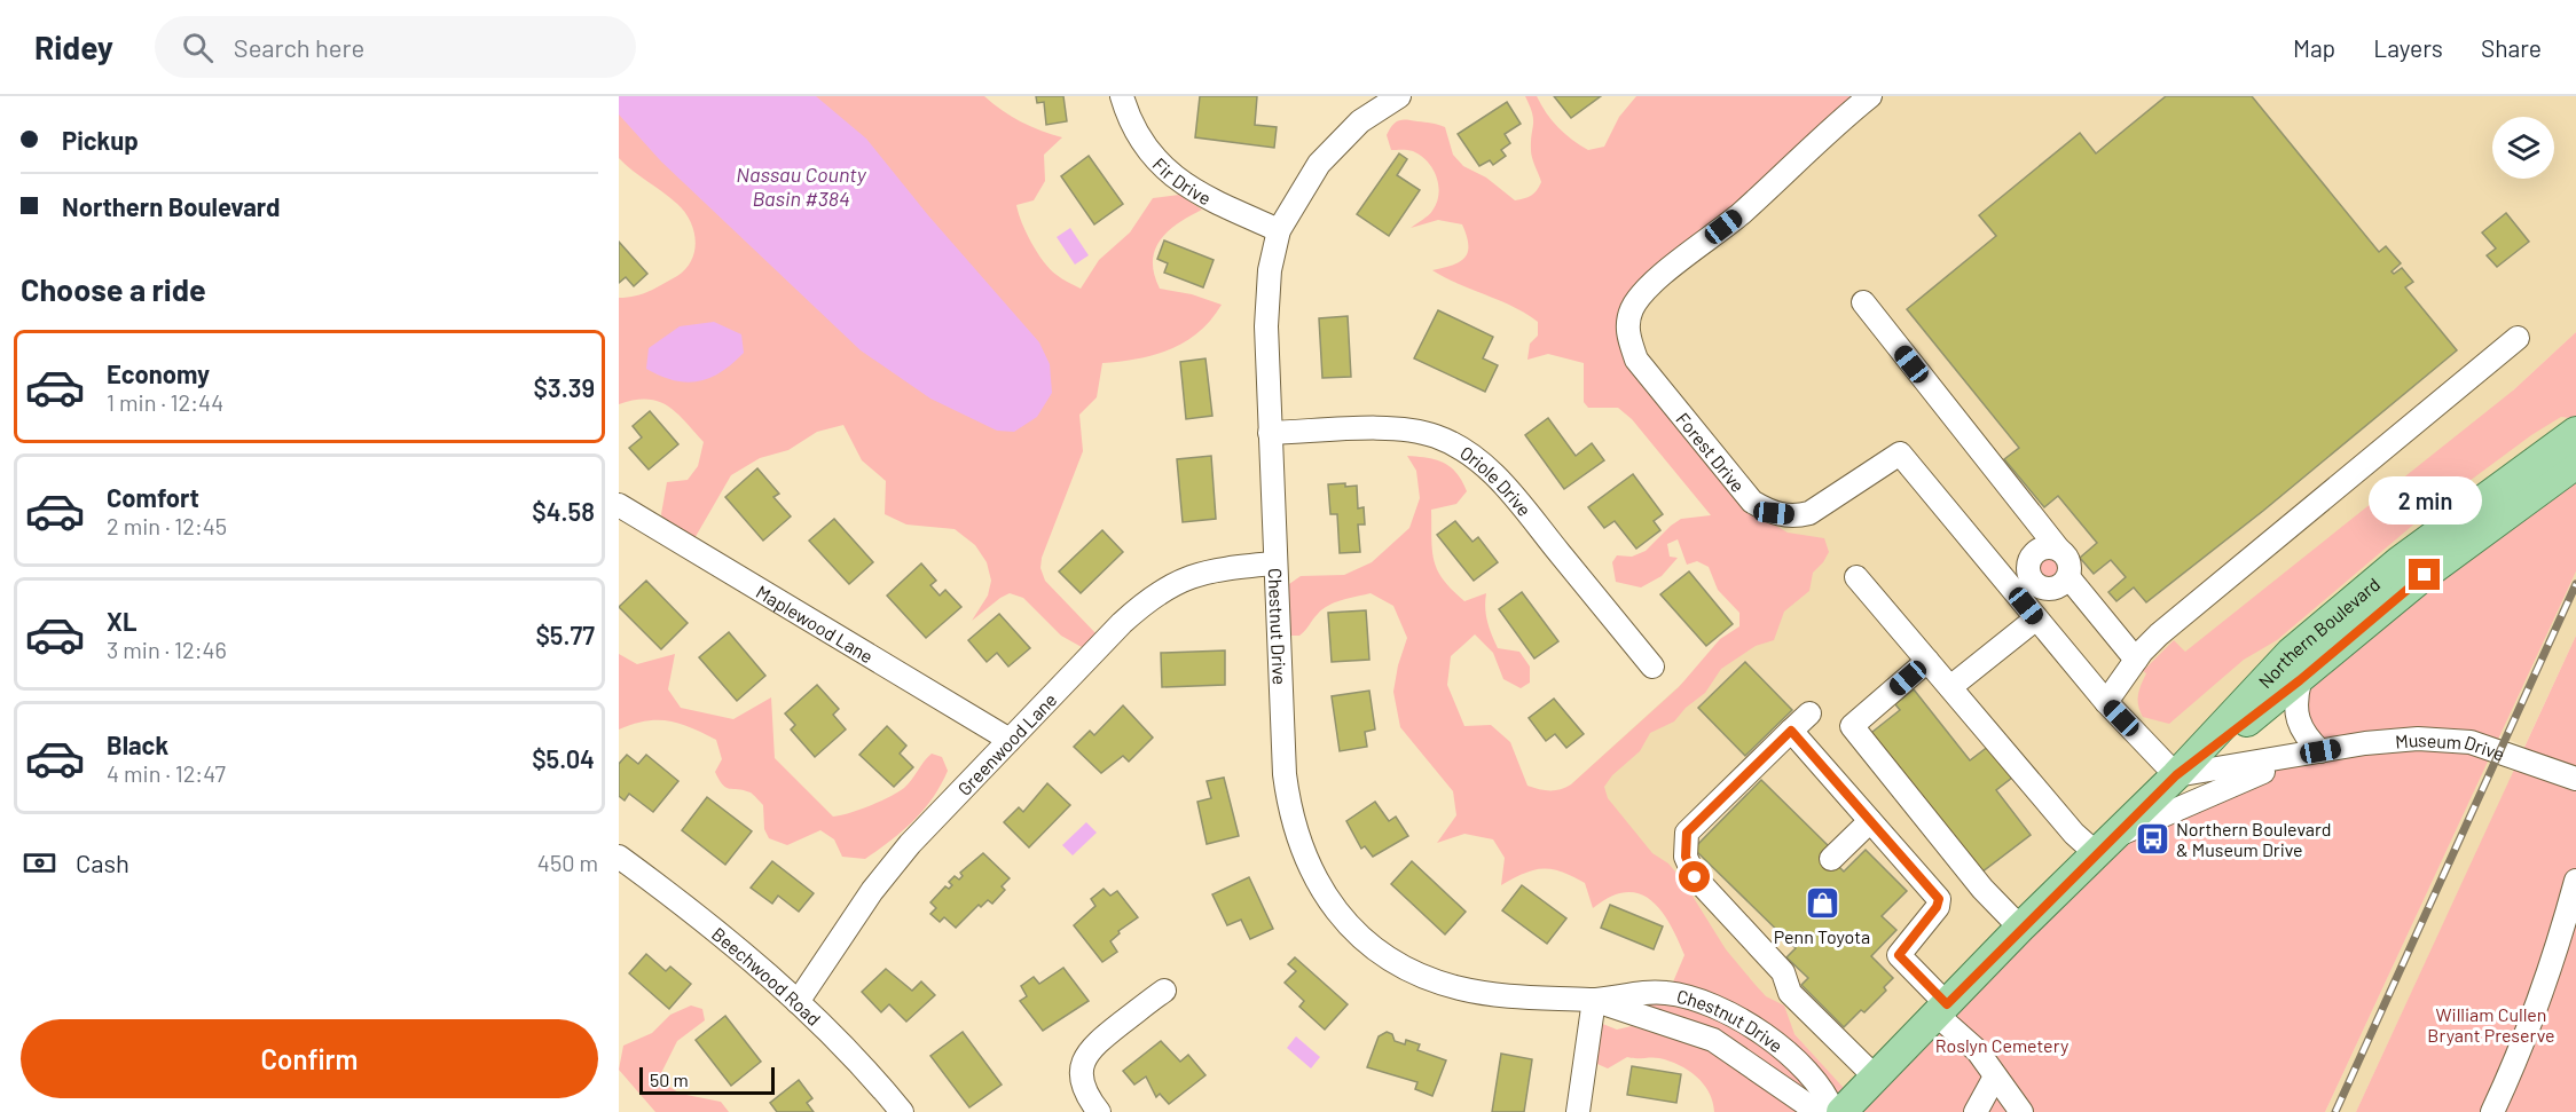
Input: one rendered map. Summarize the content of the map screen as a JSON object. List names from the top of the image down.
{
  "streets": {
    "main road": ["Northern Boulevard"],
    "street": [
      "Fir Drive",
      "Forest Drive",
      "Oriole Drive",
      "Maplewood Lane",
      "Chestnut Drive",
      "Greenwood Lane",
      "Museum Drive",
      "Beechwood Road"
    ]
  },
  "crossings": [
    ["Fir Drive", "Chestnut Drive"],
    ["Forest Drive", "Northern Boulevard"],
    ["Forest Drive", "Museum Drive"],
    ["Oriole Drive", "Chestnut Drive"],
    ["Maplewood Lane", "Greenwood Lane"],
    ["Chestnut Drive", "Greenwood Lane"],
    ["Northern Boulevard", "Museum Drive"],
    ["Greenwood Lane", "Beechwood Road"]
  ],
  "water": ["Nassau County Basin #384"],
  "parks": ["William Cullen Bryant Preserve", "Roslyn Cemetery"],
  "places": {
    "bus stop": ["Northern Boulevard & Museum Drive"],
    "shop": ["Penn Toyota"]
  },
  "scale_bar": "50 m",
  "page": {
    "header": "Ridey",
    "search": "Search here",
    "nav": ["Map", "Layers", "Share"],
    "banner": ["Pickup", "Northern Boulevard"],
    "heading": "Choose a ride",
    "list": [
      {
        "name": "Economy",
        "note": "1 min · 12:44",
        "value": "$3.39"
      },
      {
        "name": "Comfort",
        "note": "2 min · 12:45",
        "value": "$4.58"
      },
      {
        "name": "XL",
        "note": "3 min · 12:46",
        "value": "$5.77"
      },
      {
        "name": "Black",
        "note": "4 min · 12:47",
        "value": "$5.04"
      }
    ],
    "bubble": "2 min",
    "pay": ["Cash", "450 m"],
    "buttons": "Confirm",
    "scale": "50 m"
  }
}
